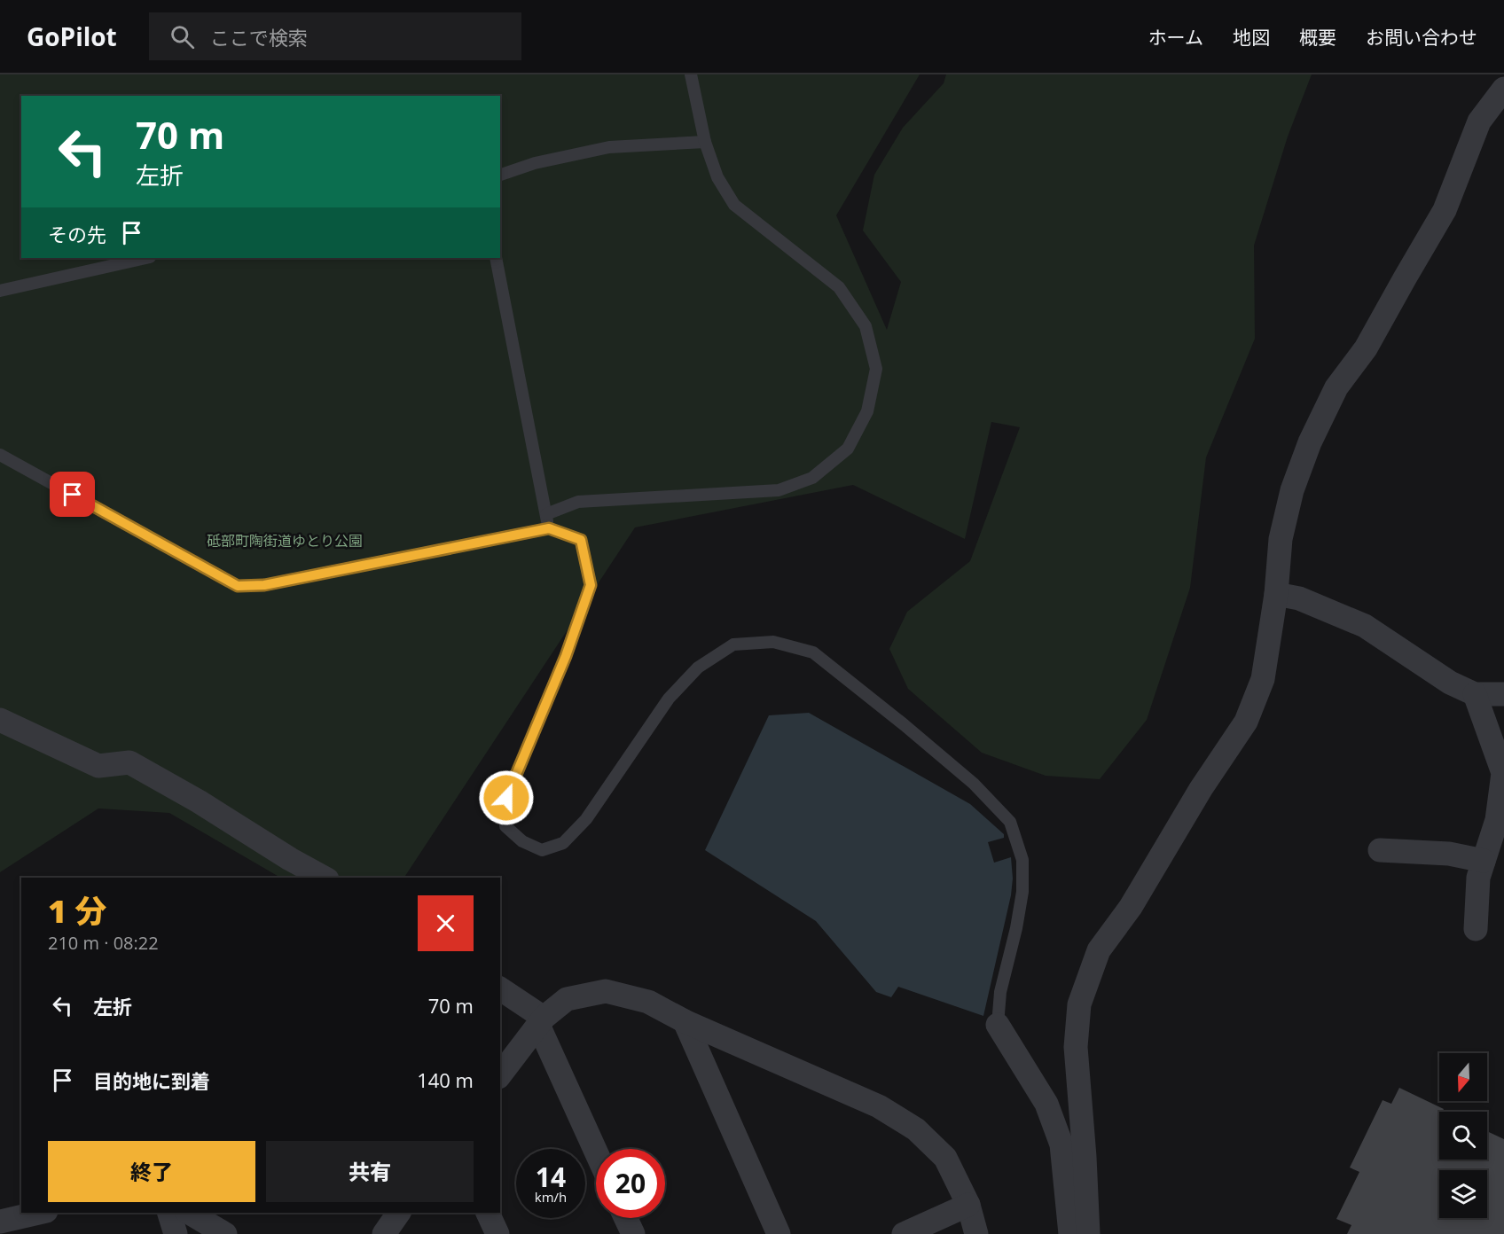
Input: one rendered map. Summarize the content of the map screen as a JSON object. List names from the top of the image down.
{
  "parks": ["砥部町陶街道ゆとり公園"],
  "north": "bottom",
  "page": {
    "header": "GoPilot",
    "search": "ここで検索",
    "nav": [
      "ホーム",
      "地図",
      "概要",
      "お問い合わせ"
    ],
    "turn": ["70 m", "左折"],
    "then": "その先",
    "heading": ["1 分", "210 m · 08:22"],
    "list": [
      {
        "name": "左折",
        "value": "70 m"
      },
      {
        "name": "目的地に到着",
        "value": "140 m"
      }
    ],
    "buttons": ["終了", "共有"],
    "speed": "14 km/h",
    "limit": "20"
  }
}
